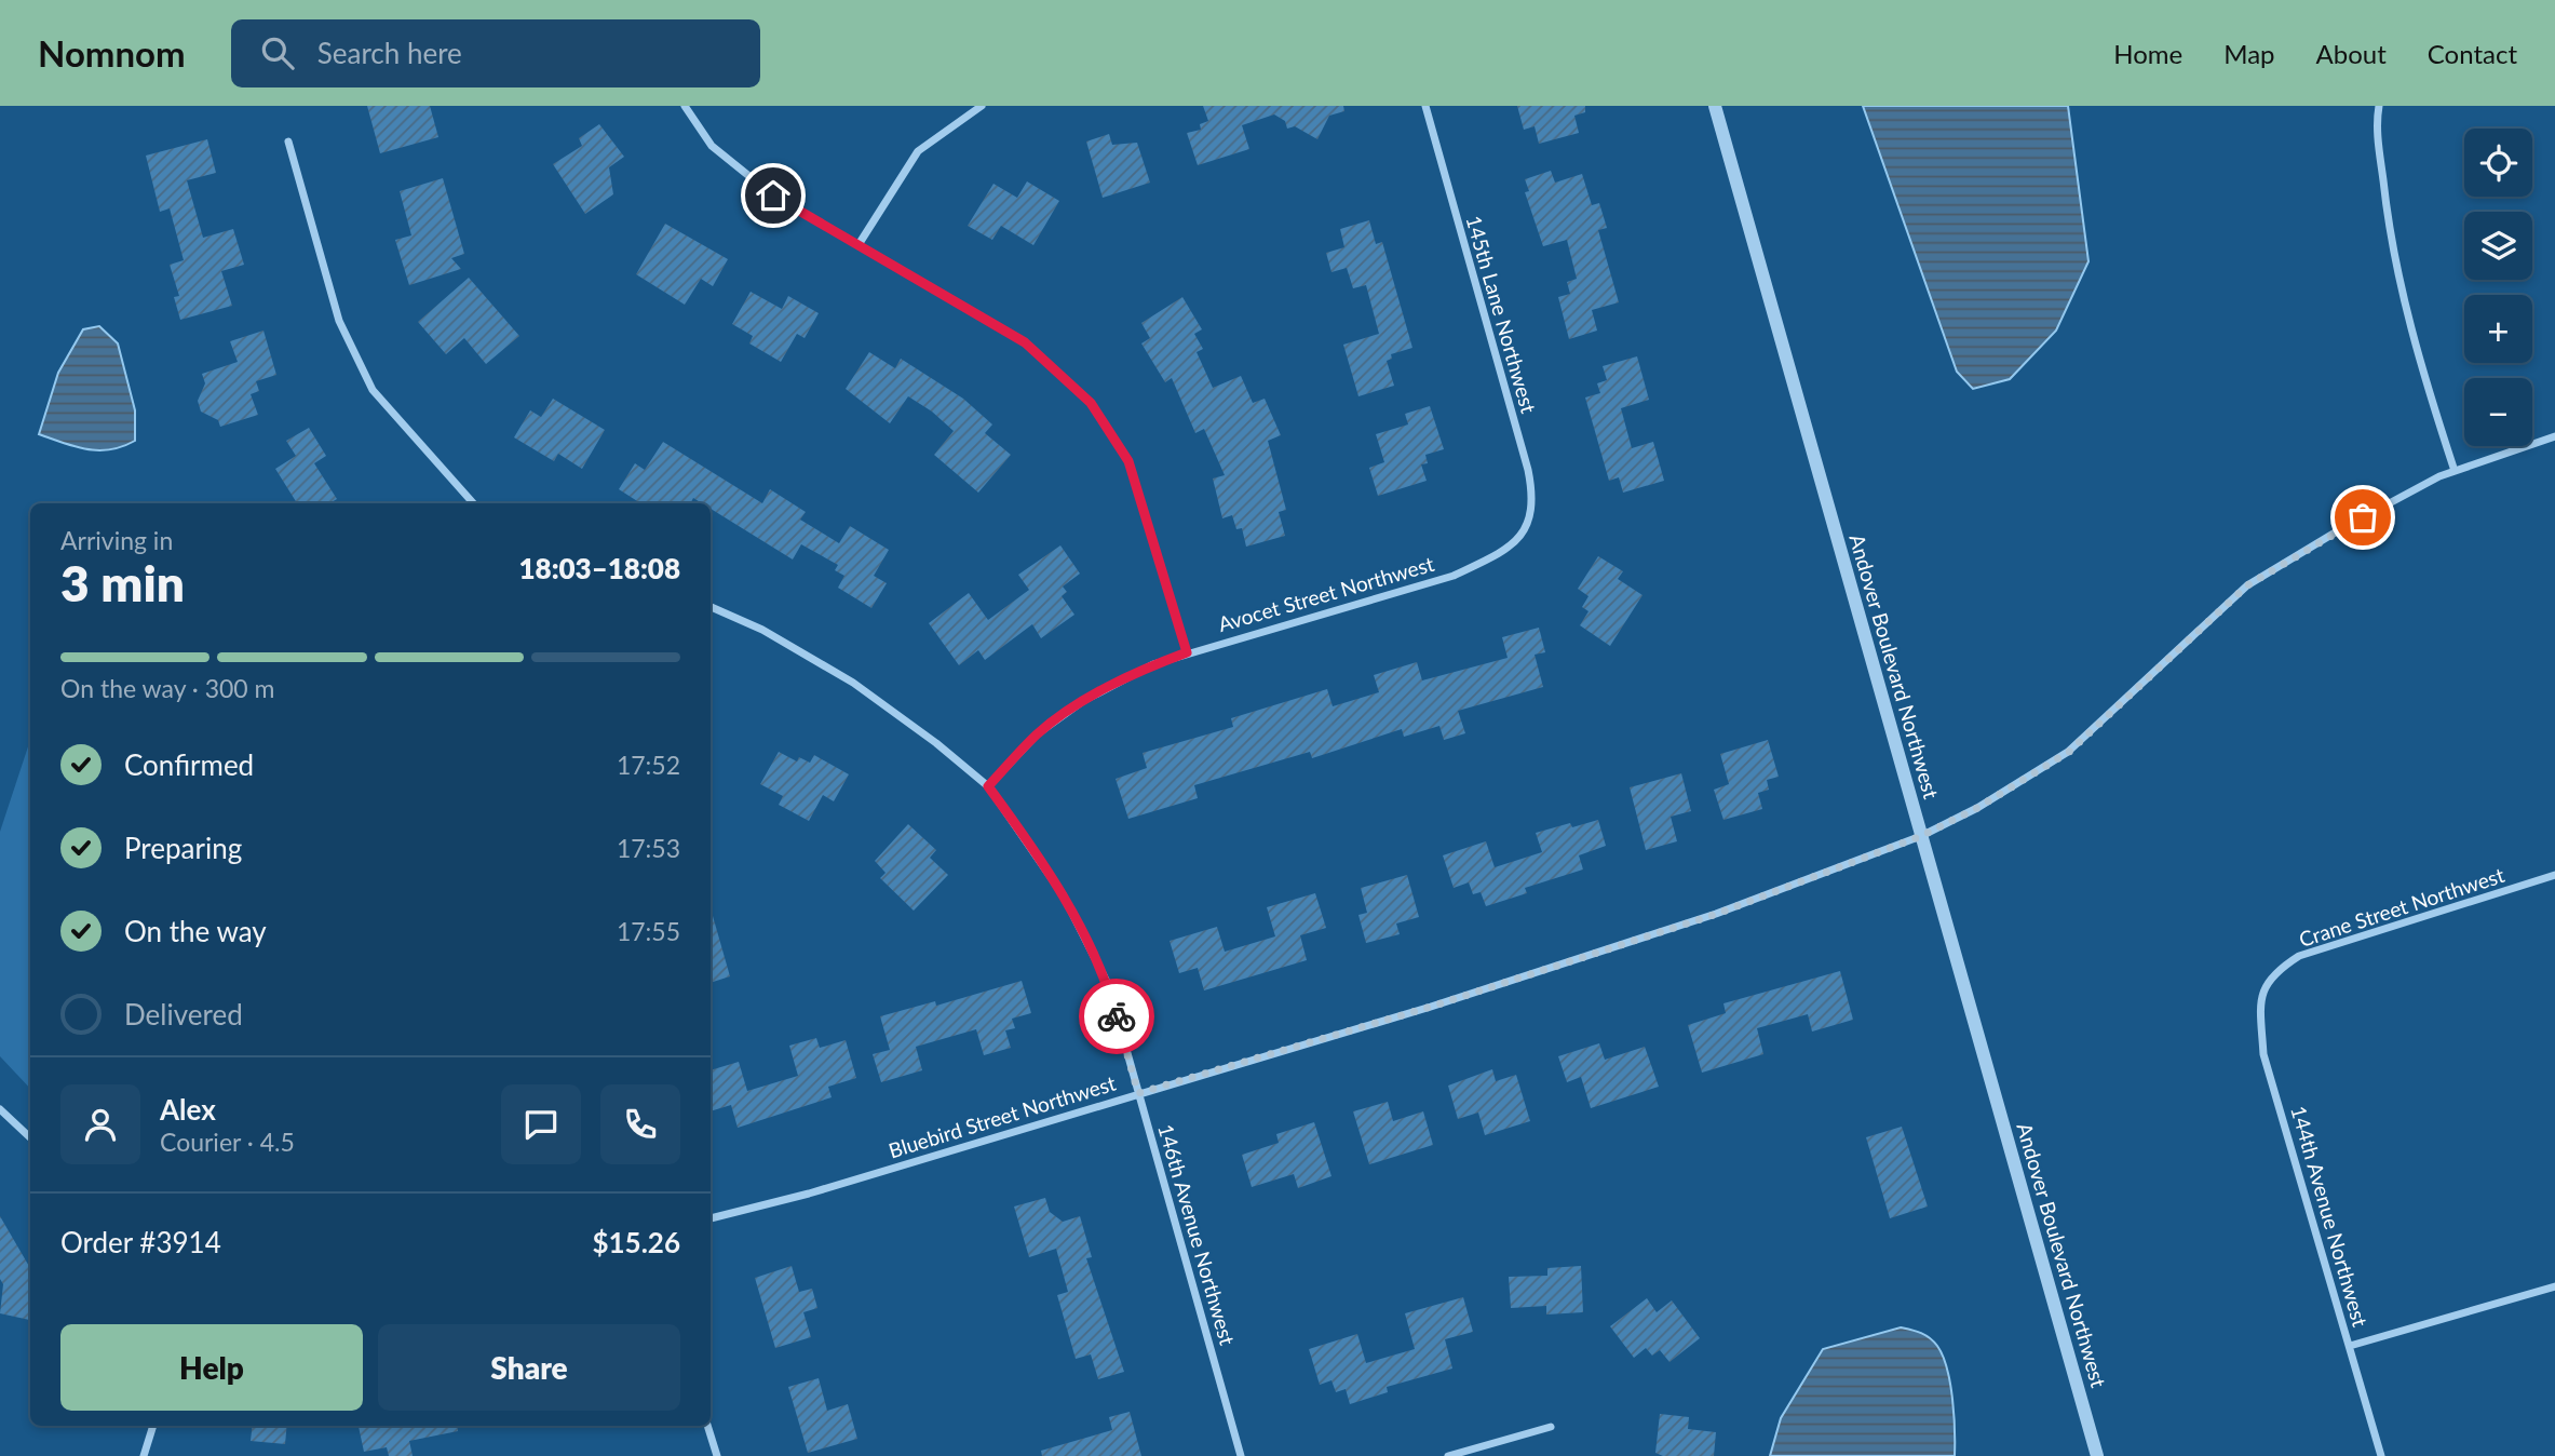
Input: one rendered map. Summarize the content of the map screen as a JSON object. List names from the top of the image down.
{
  "streets": {
    "street": [
      "145th Lane Northwest",
      "Avocet Street Northwest",
      "Andover Boulevard Northwest",
      "Crane Street Northwest",
      "Bluebird Street Northwest",
      "144th Avenue Northwest",
      "146th Avenue Northwest"
    ]
  },
  "crossings": [
    ["145th Lane Northwest", "Avocet Street Northwest"],
    ["Avocet Street Northwest", "146th Avenue Northwest"],
    ["Andover Boulevard Northwest", "Bluebird Street Northwest"],
    ["Crane Street Northwest", "144th Avenue Northwest"],
    ["Bluebird Street Northwest", "146th Avenue Northwest"]
  ],
  "page": {
    "header": "Nomnom",
    "search": "Search here",
    "nav": [
      "Home",
      "Map",
      "About",
      "Contact"
    ],
    "map_buttons": ["+", "−"],
    "heading": ["3 min", "Arriving in", "18:03–18:08"],
    "panel": [
      "Alex",
      "Courier · 4.5",
      "Order #3914",
      "$15.26"
    ],
    "bar": "On the way · 300 m",
    "list": [
      ["Confirmed", "17:52"],
      ["Preparing", "17:53"],
      ["On the way", "17:55"],
      "Delivered"
    ],
    "buttons": ["Help", "Share"]
  }
}
